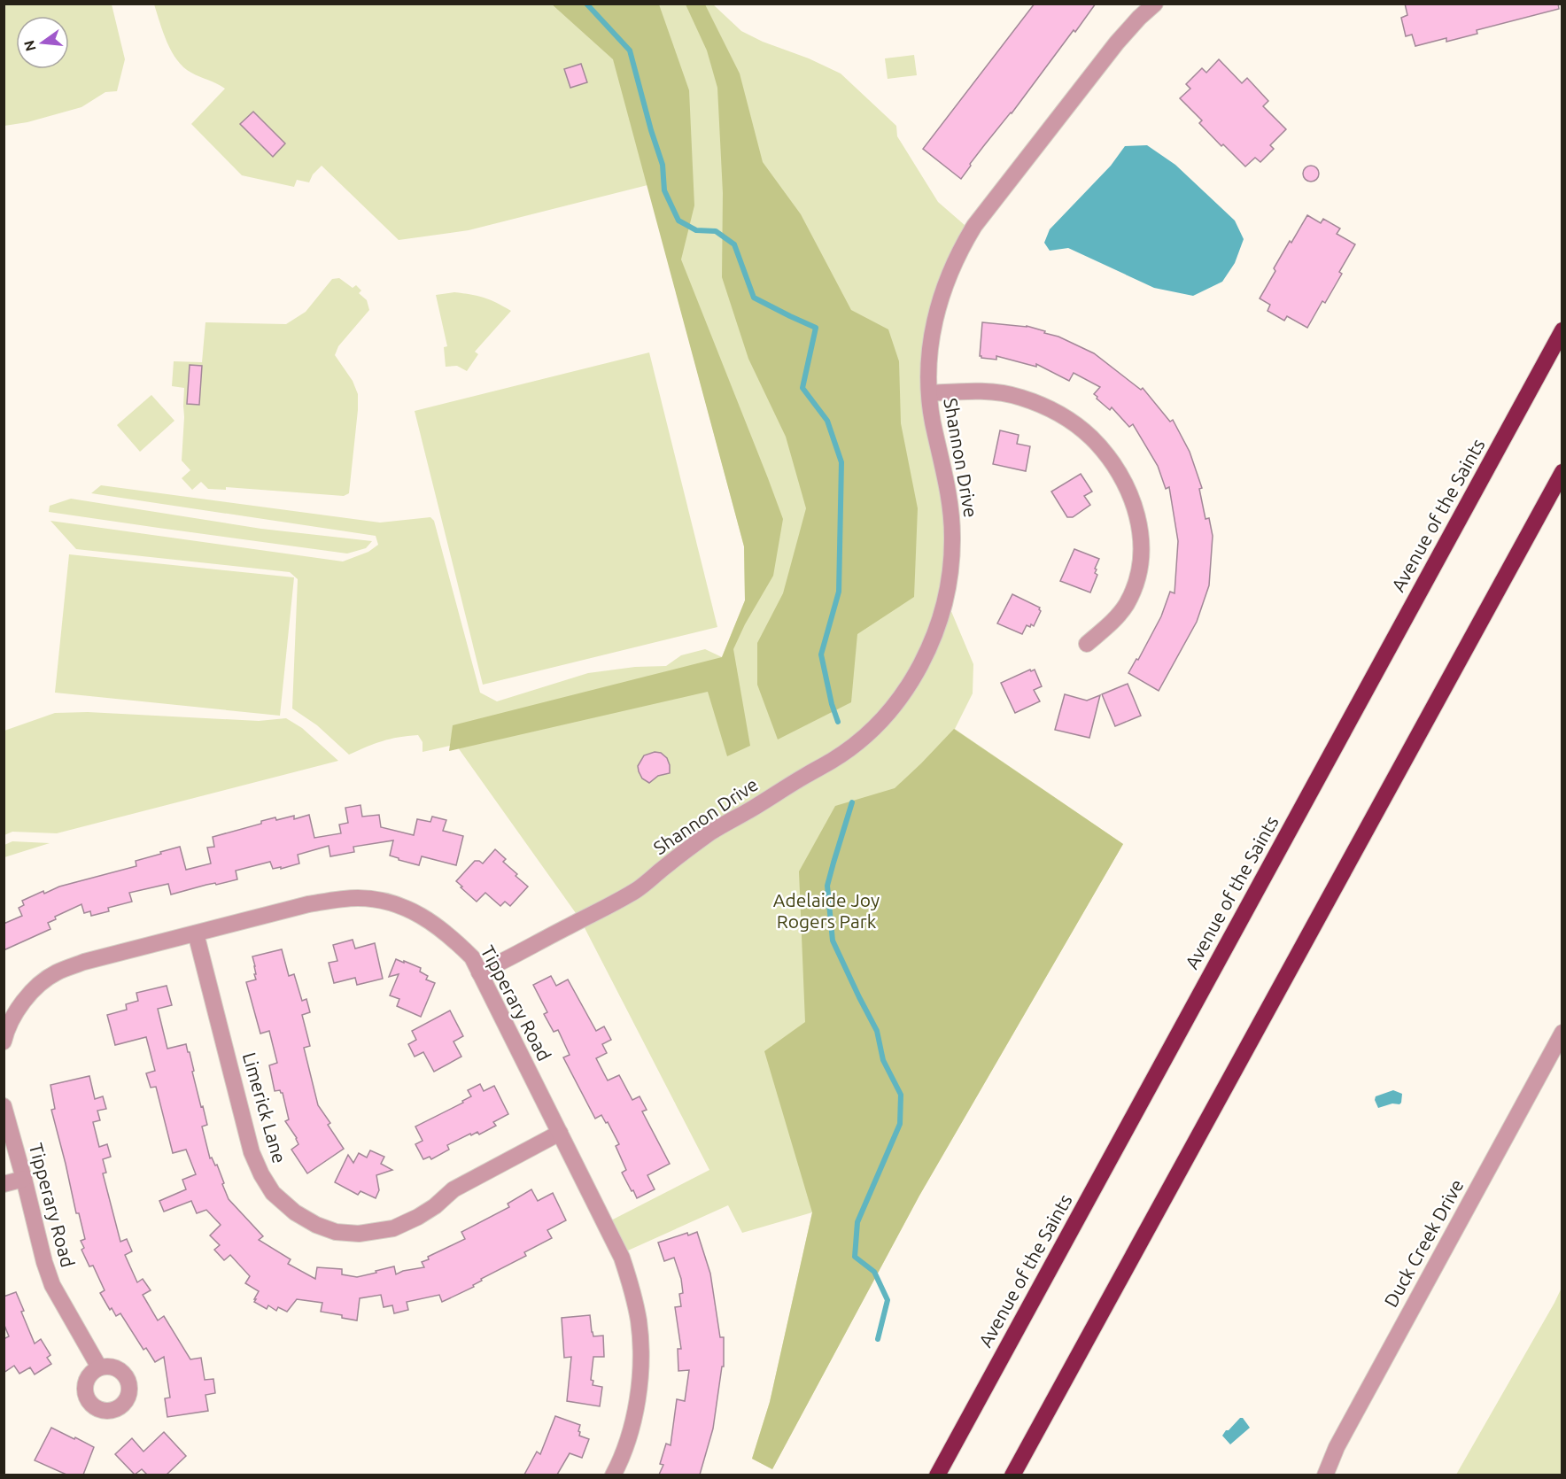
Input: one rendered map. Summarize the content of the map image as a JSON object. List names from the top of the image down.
{
  "streets": {
    "highway": ["Avenue of the Saints"],
    "street": [
      "Shannon Drive",
      "Tipperary Road",
      "Limerick Lane",
      "Duck Creek Drive"
    ]
  },
  "crossings": [
    ["Shannon Drive", "Tipperary Road"],
    ["Tipperary Road", "Limerick Lane"]
  ],
  "parks": ["Adelaide Joy Rogers Park"],
  "north": "left"
}
